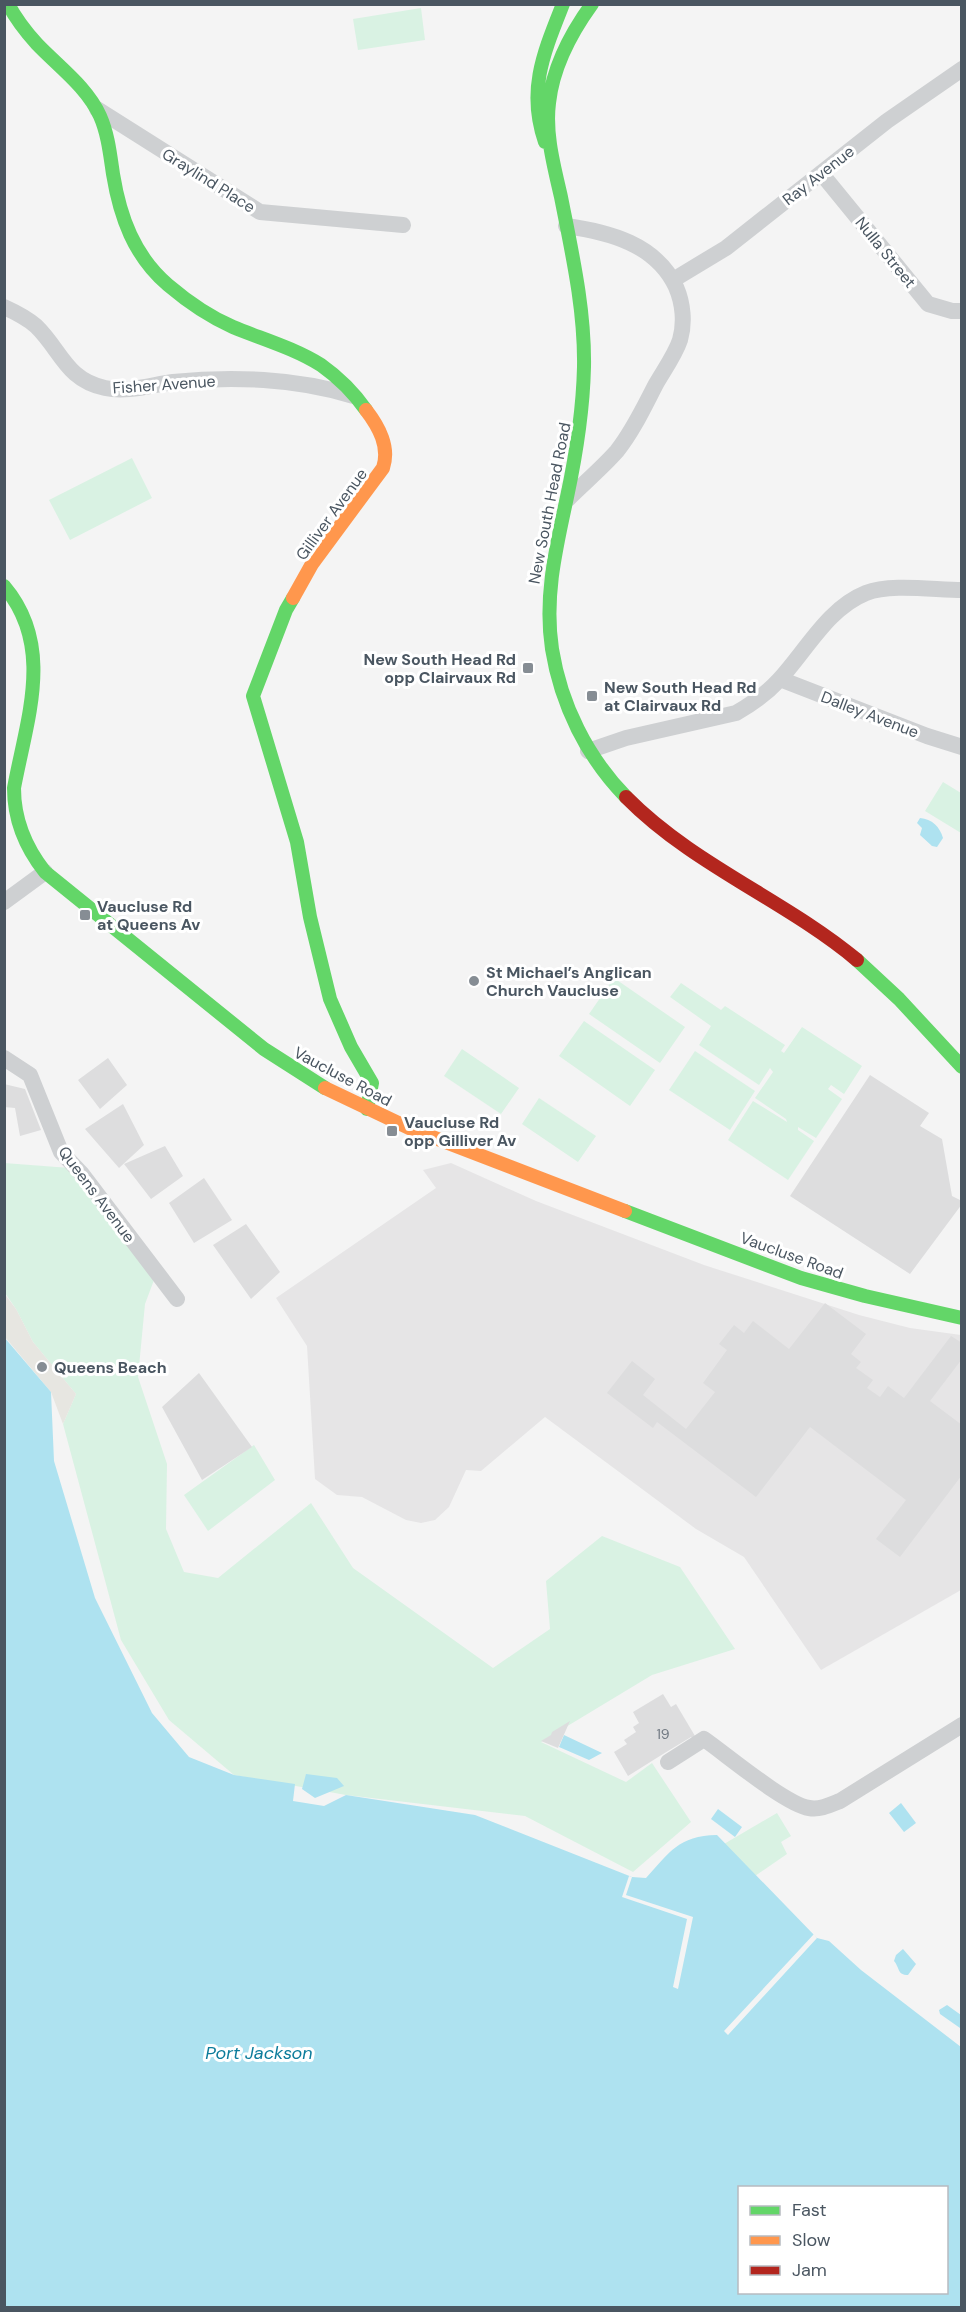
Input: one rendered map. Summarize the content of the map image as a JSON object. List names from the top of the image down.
{
  "streets": {
    "street": [
      "Ray Avenue",
      "Graylind Place",
      "Nulla Street",
      "Fisher Avenue",
      "New South Head Road",
      "Gilliver Avenue",
      "Dalley Avenue",
      "Vaucluse Road",
      "Queens Avenue"
    ]
  },
  "crossings": [
    ["Ray Avenue", "Nulla Street"],
    ["Graylind Place", "Gilliver Avenue"],
    ["Fisher Avenue", "Gilliver Avenue"],
    ["Gilliver Avenue", "Vaucluse Road"]
  ],
  "water": ["Port Jackson"],
  "places": {
    "transit": [
      "New South Head Rd opp Clairvaux Rd",
      "New South Head Rd at Clairvaux Rd",
      "Vaucluse Rd at Queens Av",
      "Vaucluse Rd opp Gilliver Av"
    ],
    "other": ["St Michael’s Anglican Church Vaucluse", "Queens Beach"]
  },
  "house_numbers": ["19"],
  "legend": ["Fast", "Slow", "Jam"]
}
